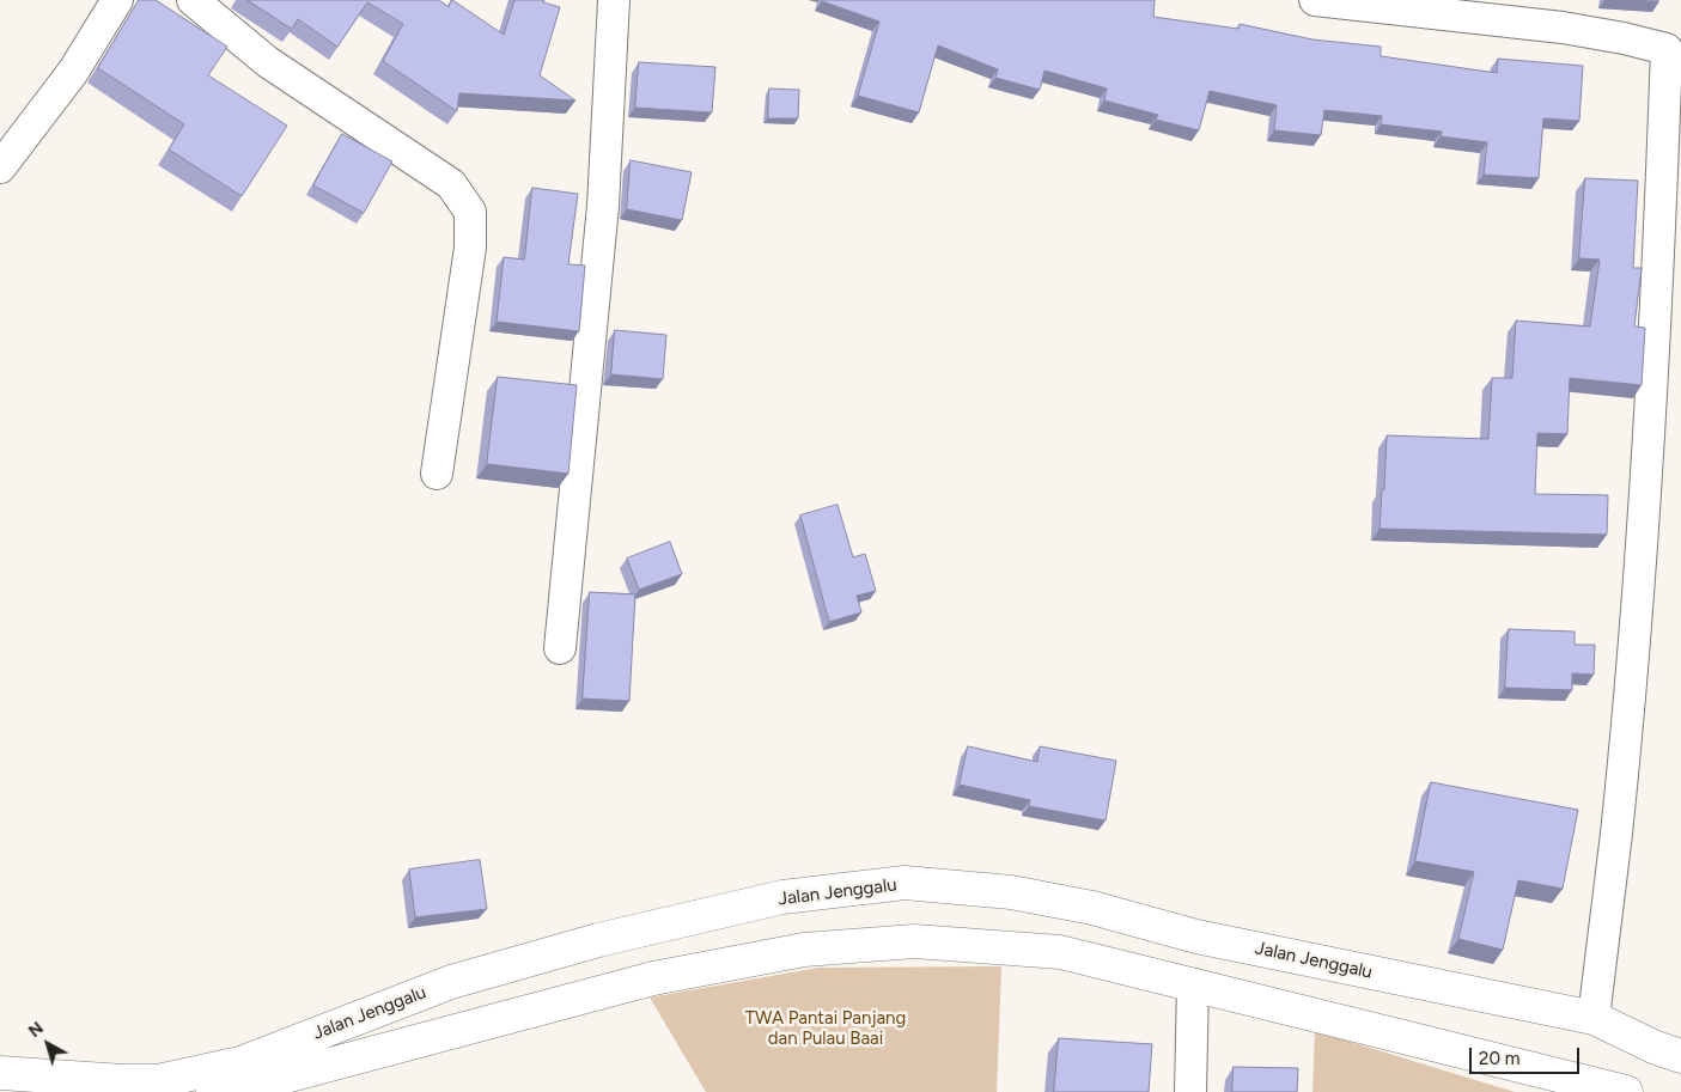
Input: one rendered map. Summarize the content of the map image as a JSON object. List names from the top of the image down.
{
  "streets": {
    "main road": ["Jalan Jenggalu"]
  },
  "parks": ["TWA Pantai Panjang dan Pulau Baai"],
  "scale_bar": "20 m",
  "north": "top left"
}
